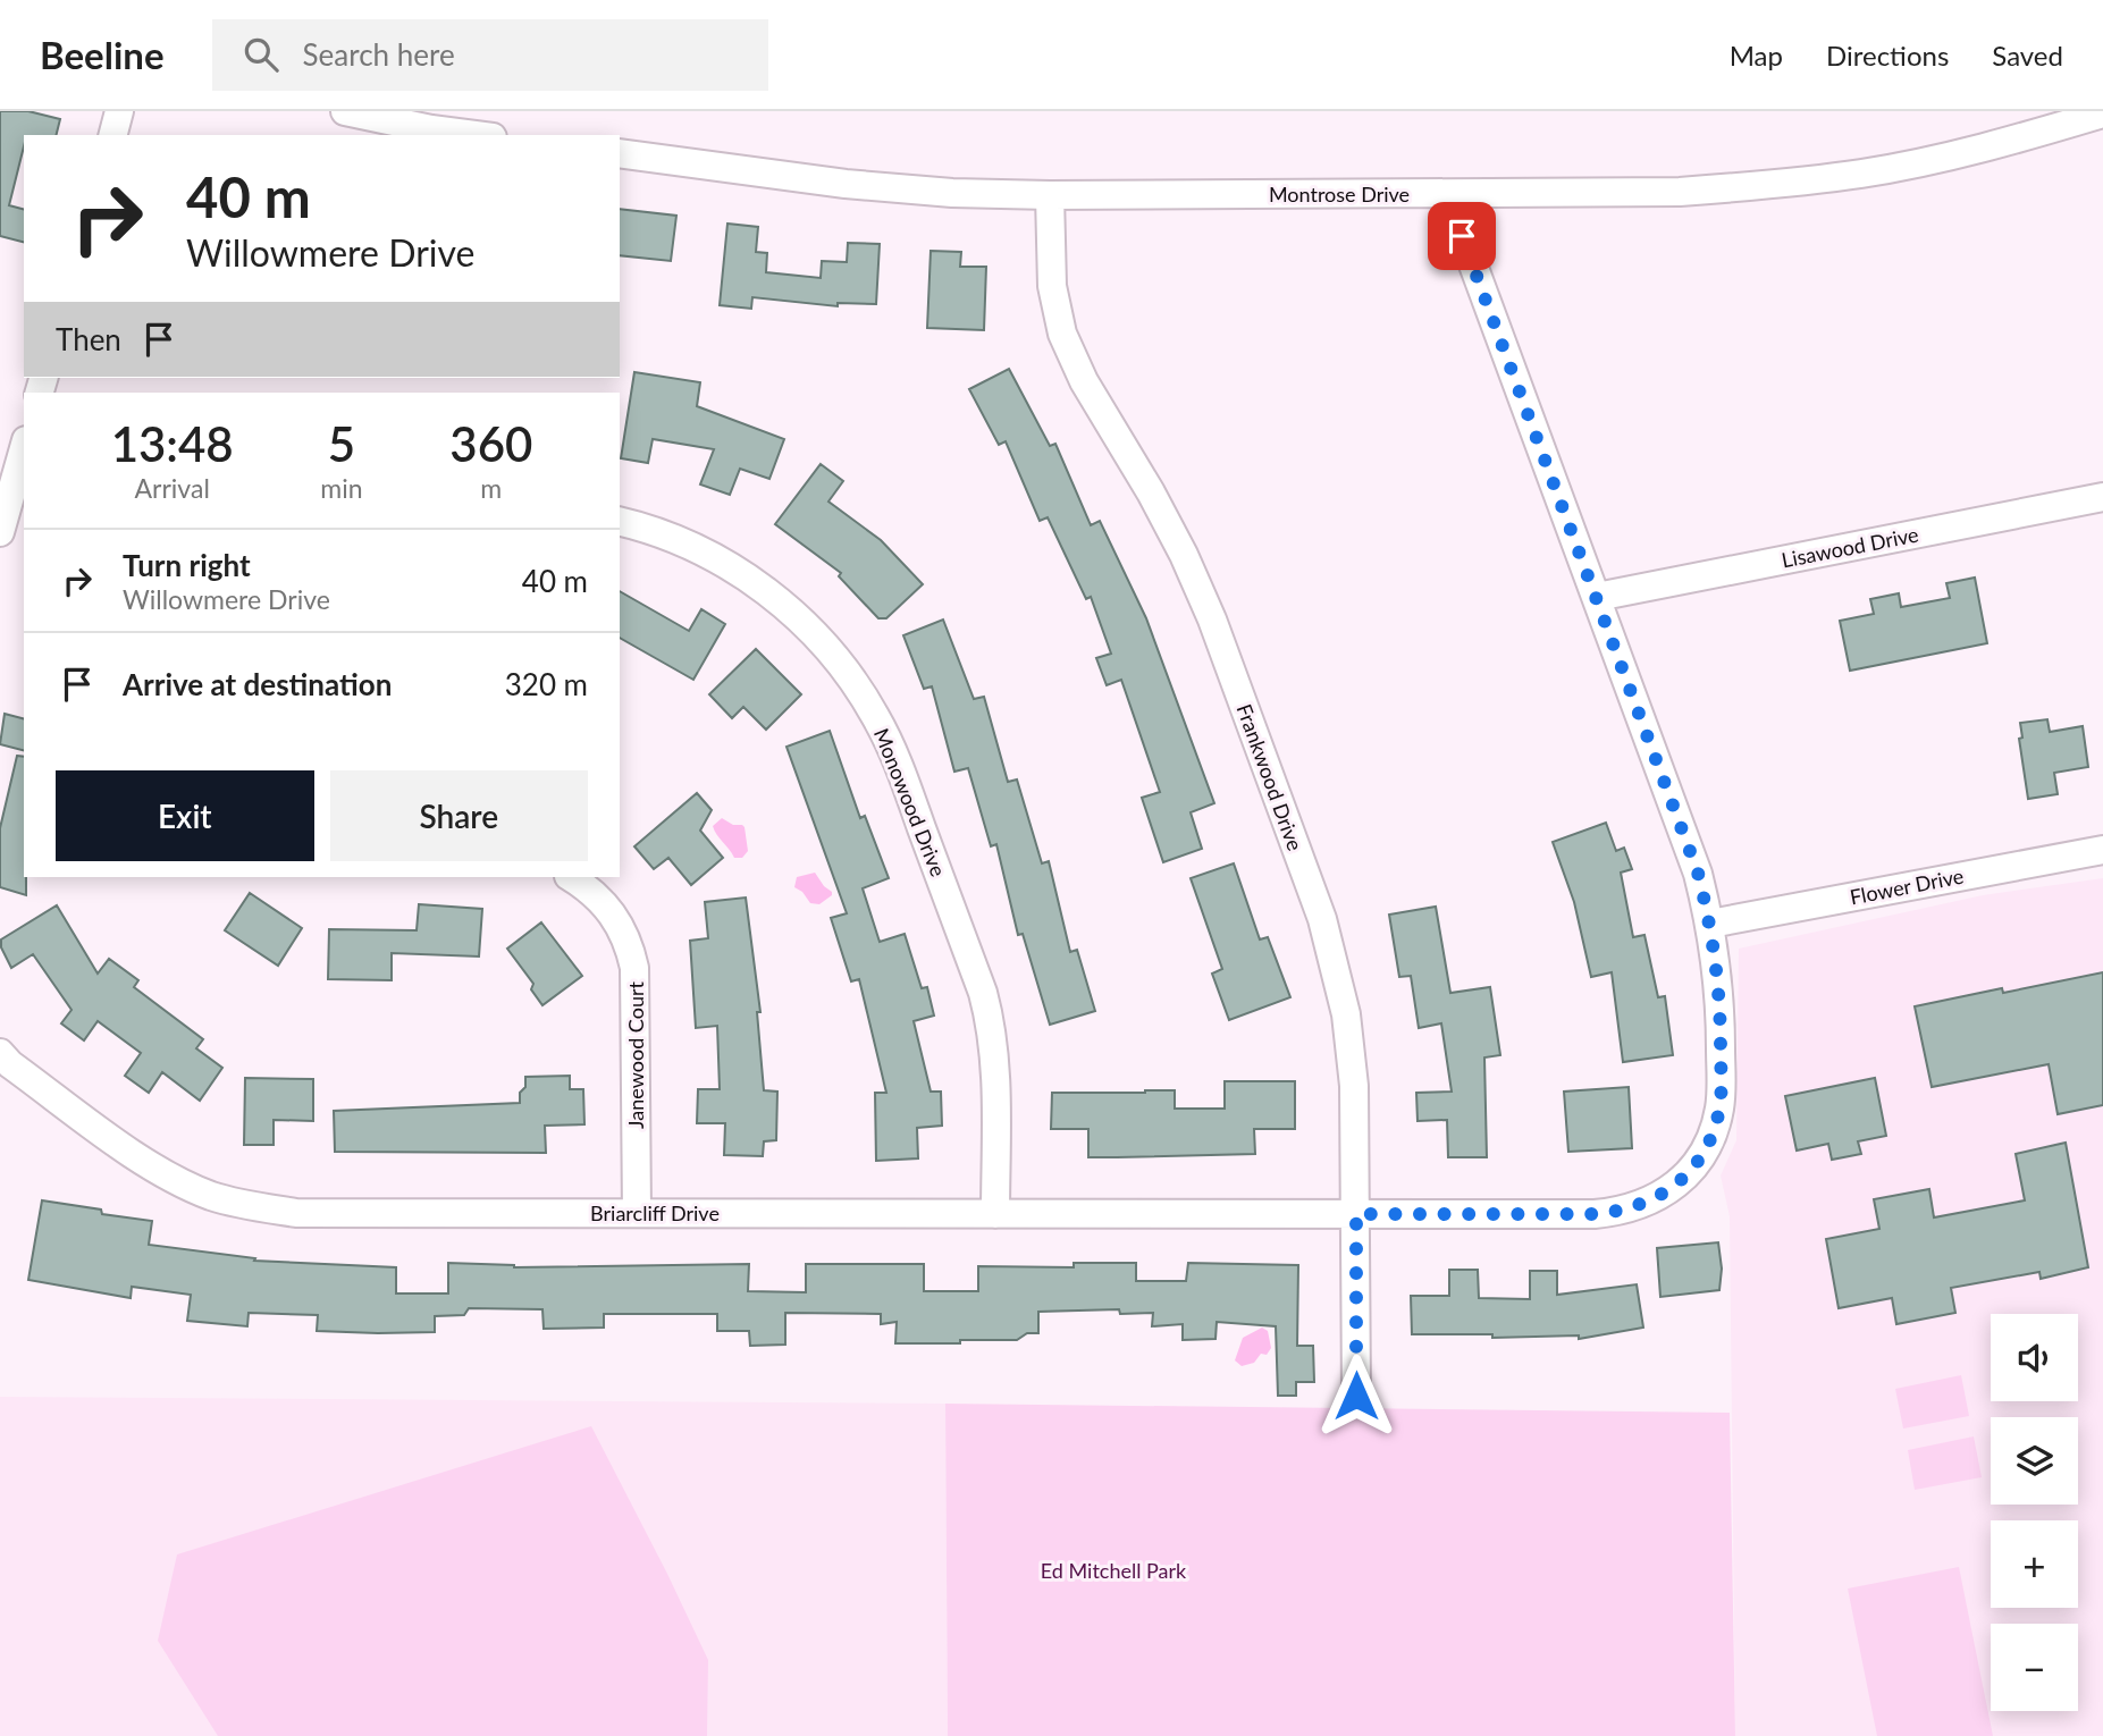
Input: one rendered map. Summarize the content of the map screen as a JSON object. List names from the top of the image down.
{
  "streets": {
    "street": [
      "Montrose Drive",
      "Lisawood Drive",
      "Frankwood Drive",
      "Monowood Drive",
      "Flower Drive",
      "Janewood Court",
      "Briarcliff Drive"
    ]
  },
  "crossings": [
    ["Montrose Drive", "Frankwood Drive"],
    ["Montrose Drive", "Briarcliff Drive"],
    ["Lisawood Drive", "Briarcliff Drive"],
    ["Frankwood Drive", "Briarcliff Drive"],
    ["Monowood Drive", "Briarcliff Drive"],
    ["Flower Drive", "Briarcliff Drive"],
    ["Janewood Court", "Briarcliff Drive"]
  ],
  "parks": ["Ed Mitchell Park"],
  "page": {
    "header": "Beeline",
    "search": "Search here",
    "nav": ["Map", "Directions", "Saved"],
    "turn": ["40 m", "Willowmere Drive"],
    "then": "Then",
    "eta": [
      "13:48",
      "Arrival",
      "5",
      "min",
      "360",
      "m"
    ],
    "list": [
      {
        "name": "Turn right",
        "note": "Willowmere Drive",
        "value": "40 m"
      },
      {
        "name": "Arrive at destination",
        "value": "320 m"
      }
    ],
    "buttons": ["Exit", "Share"],
    "map_buttons": ["+", "−"]
  }
}
